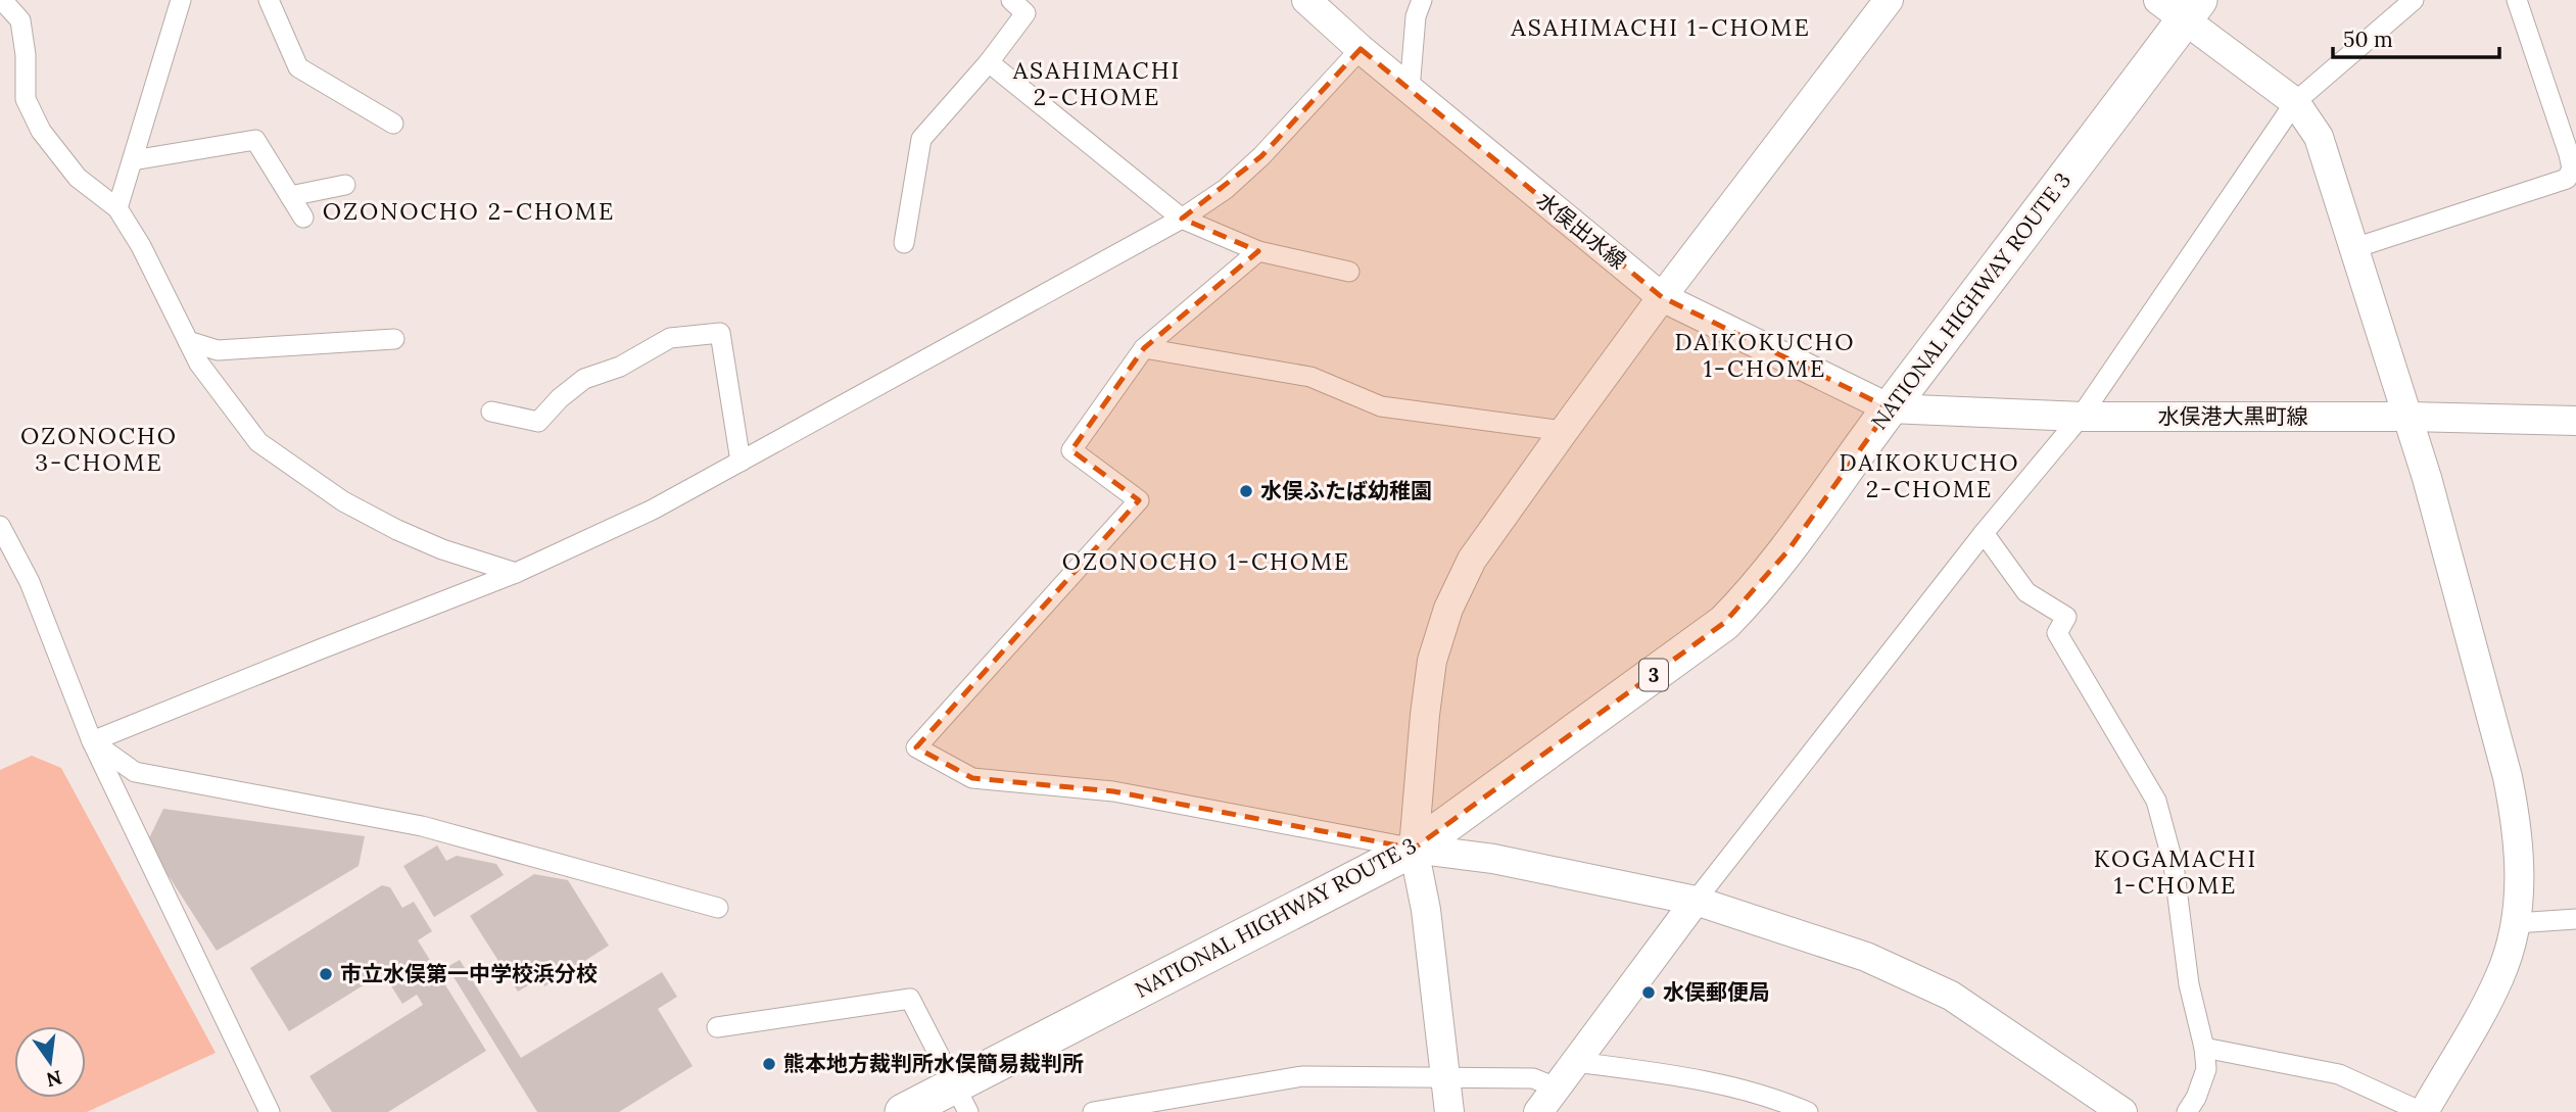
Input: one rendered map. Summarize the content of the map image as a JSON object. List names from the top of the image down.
{
  "streets": {
    "highway": ["NATIONAL HIGHWAY ROUTE 3", "3"],
    "street": ["水俣出水線", "水俣港大黒町線"]
  },
  "crossings": [
    ["水俣出水線", "NATIONAL HIGHWAY ROUTE 3"],
    ["水俣出水線", "水俣港大黒町線"],
    ["NATIONAL HIGHWAY ROUTE 3", "水俣港大黒町線"]
  ],
  "districts": [
    "ASAHIMACHI 1-CHOME",
    "ASAHIMACHI 2-CHOME",
    "OZONOCHO 2-CHOME",
    "DAIKOKUCHO 1-CHOME",
    "OZONOCHO 3-CHOME",
    "DAIKOKUCHO 2-CHOME",
    "OZONOCHO 1-CHOME",
    "KOGAMACHI 1-CHOME"
  ],
  "places": [
    "水俣ふたば幼稚園",
    "市立水俣第一中学校浜分校",
    "水俣郵便局",
    "熊本地方裁判所水俣簡易裁判所"
  ],
  "scale_bar": "50 m",
  "north": "bottom"
}
